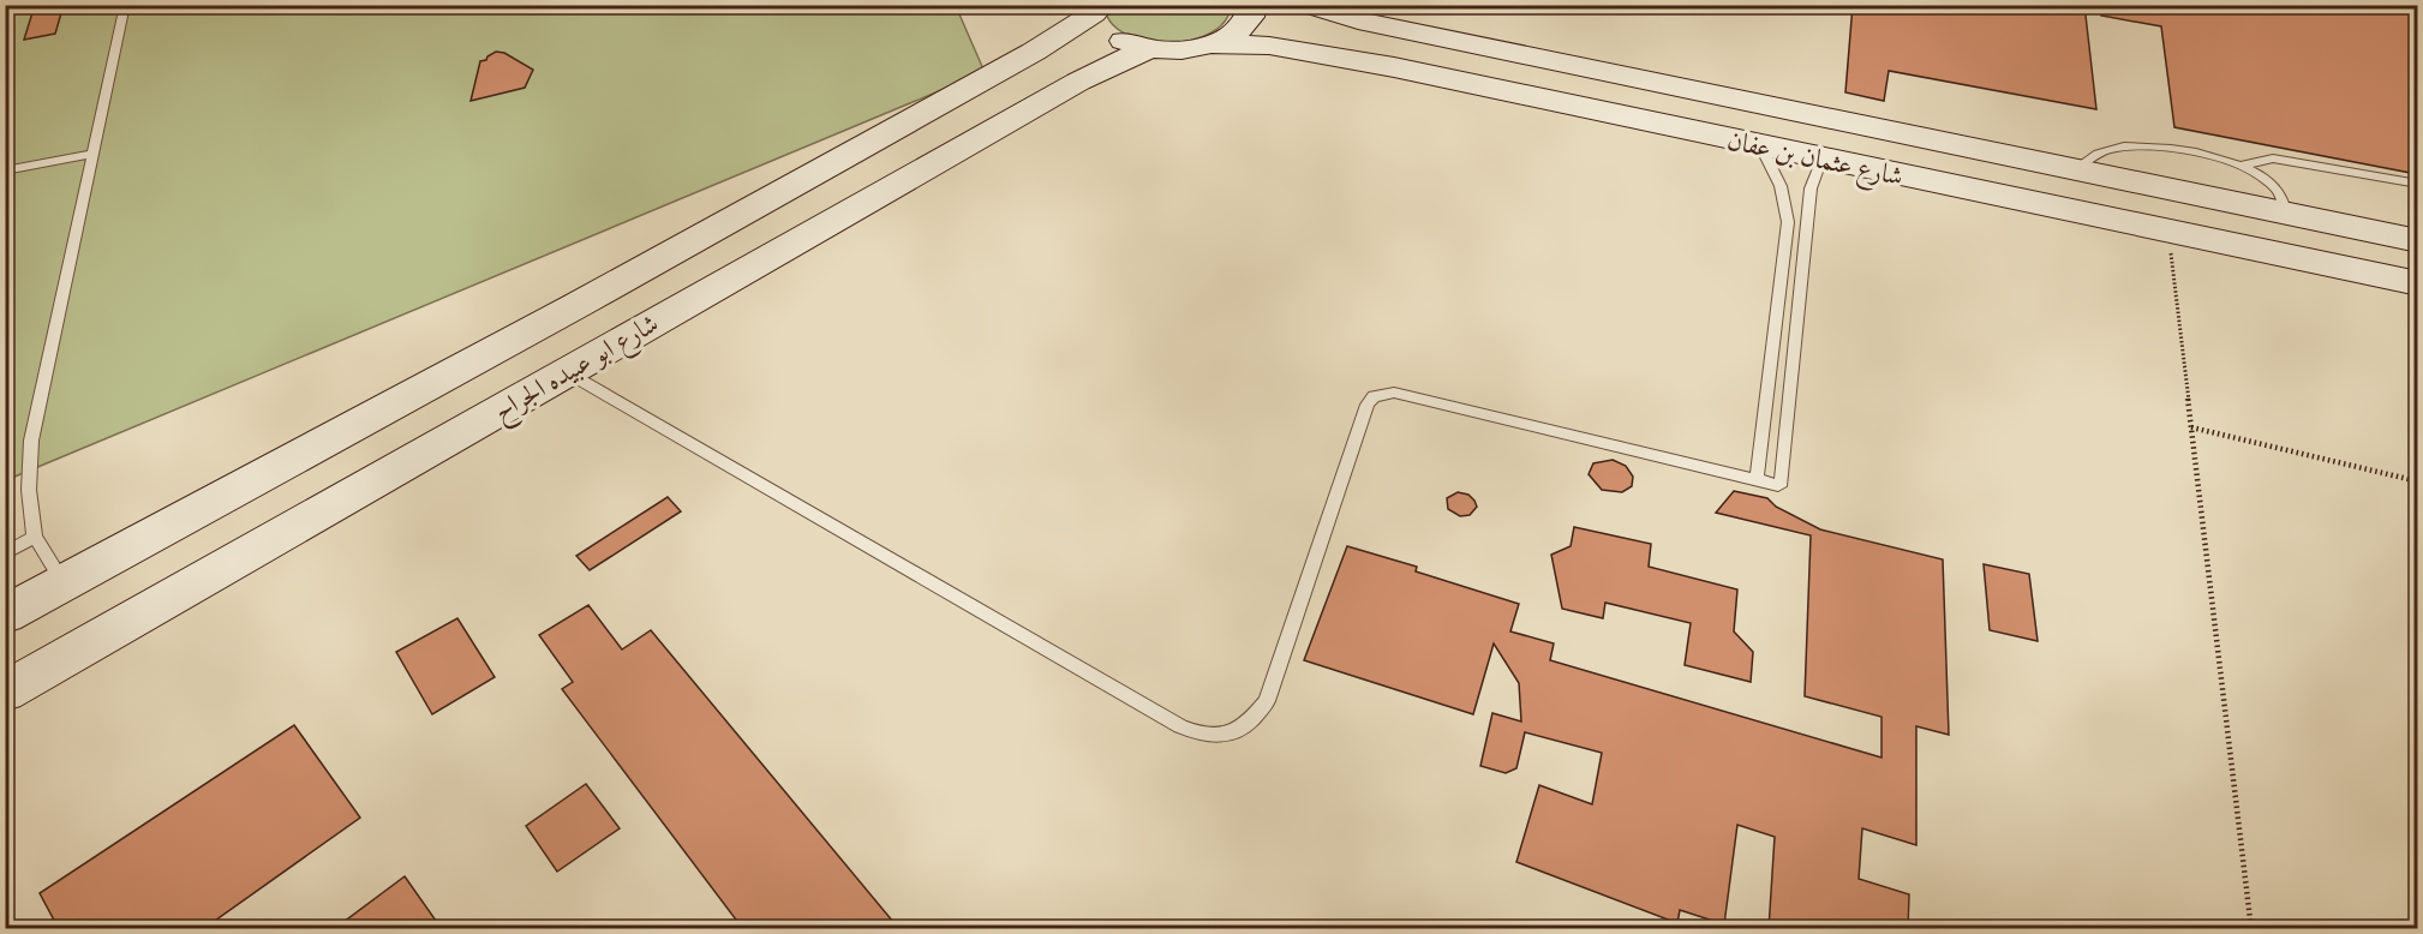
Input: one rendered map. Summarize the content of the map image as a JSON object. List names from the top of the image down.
{
  "streets": {
    "main road": ["شارع عثمان بن عفان", "شارع ابو عبيده الجراح"]
  }
}
